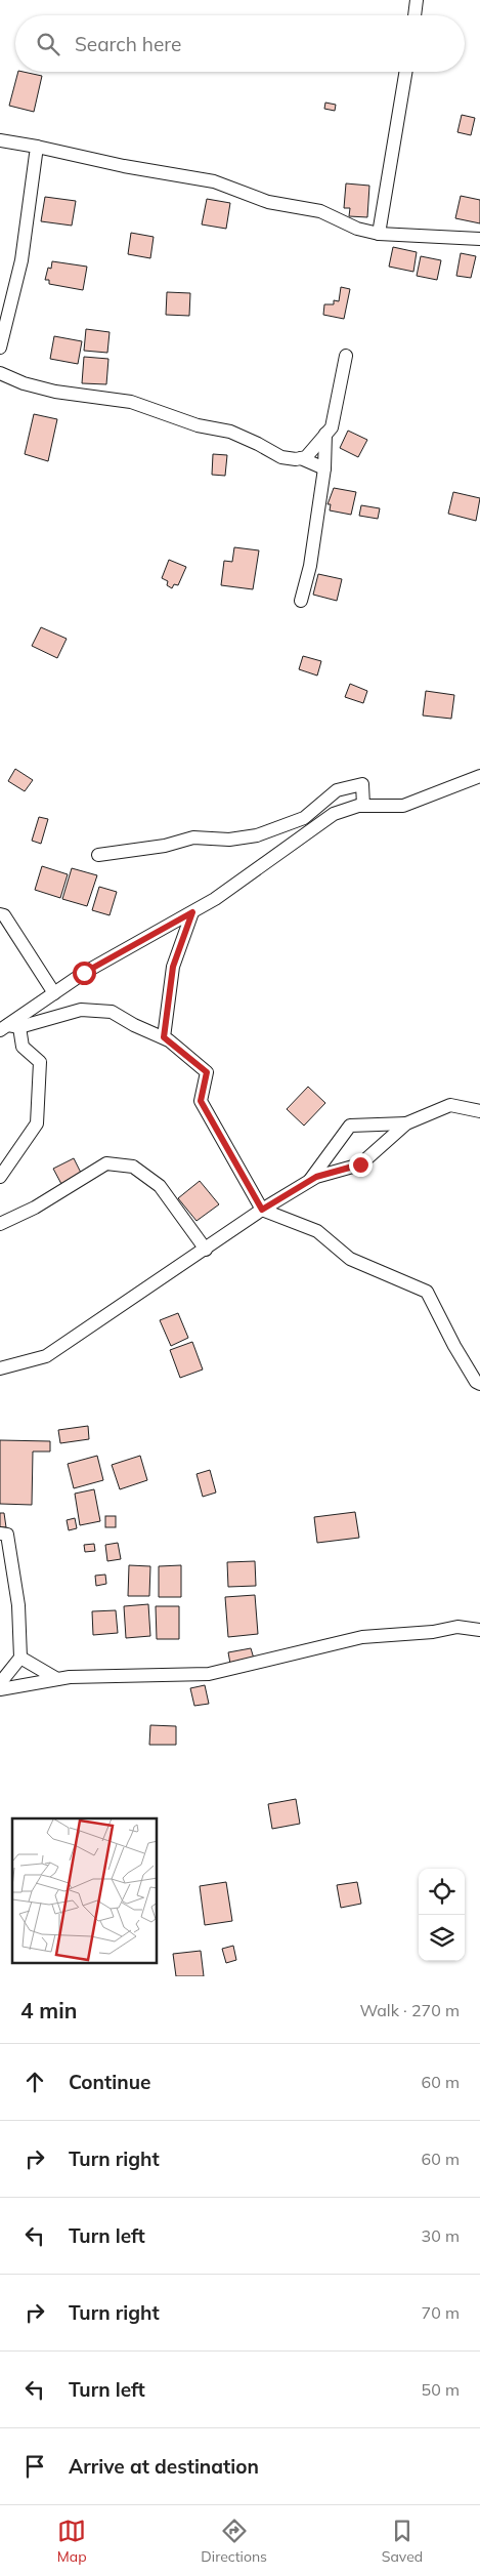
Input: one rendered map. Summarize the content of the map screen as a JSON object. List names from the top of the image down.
{
  "page": {
    "search": "Search here",
    "heading": ["4 min", "Walk · 270 m"],
    "list": [
      ["Continue", "60 m"],
      ["Turn right", "60 m"],
      ["Turn left", "30 m"],
      ["Turn right", "70 m"],
      ["Turn left", "50 m"],
      "Arrive at destination"
    ],
    "nav": ["Map", "Directions", "Saved"]
  }
}
